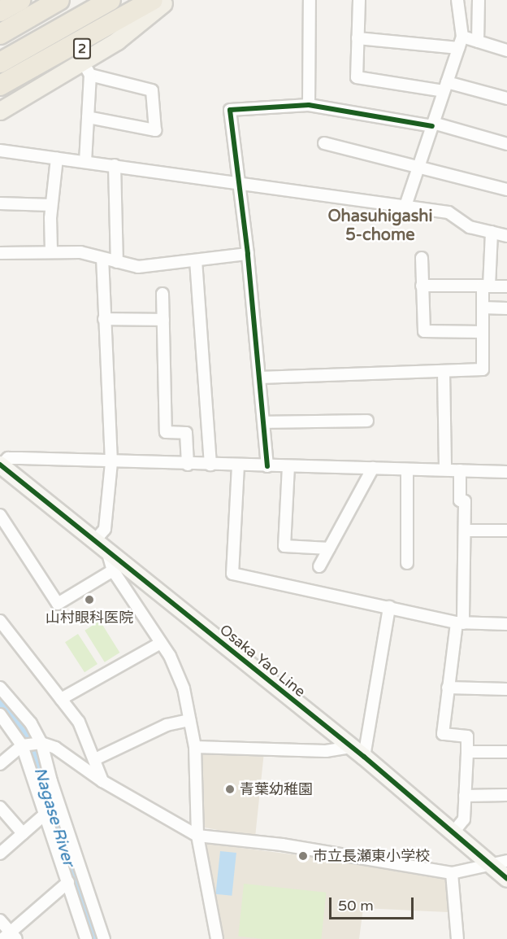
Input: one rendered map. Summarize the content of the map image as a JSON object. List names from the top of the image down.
{
  "streets": {
    "main road": ["2", "Osaka Yao Line"]
  },
  "districts": ["Ohasuhigashi 5-chome"],
  "water": ["Nagase River"],
  "places": ["山村眼科医院", "青葉幼稚園", "市立長瀬東小学校"],
  "scale_bar": "50 m"
}
